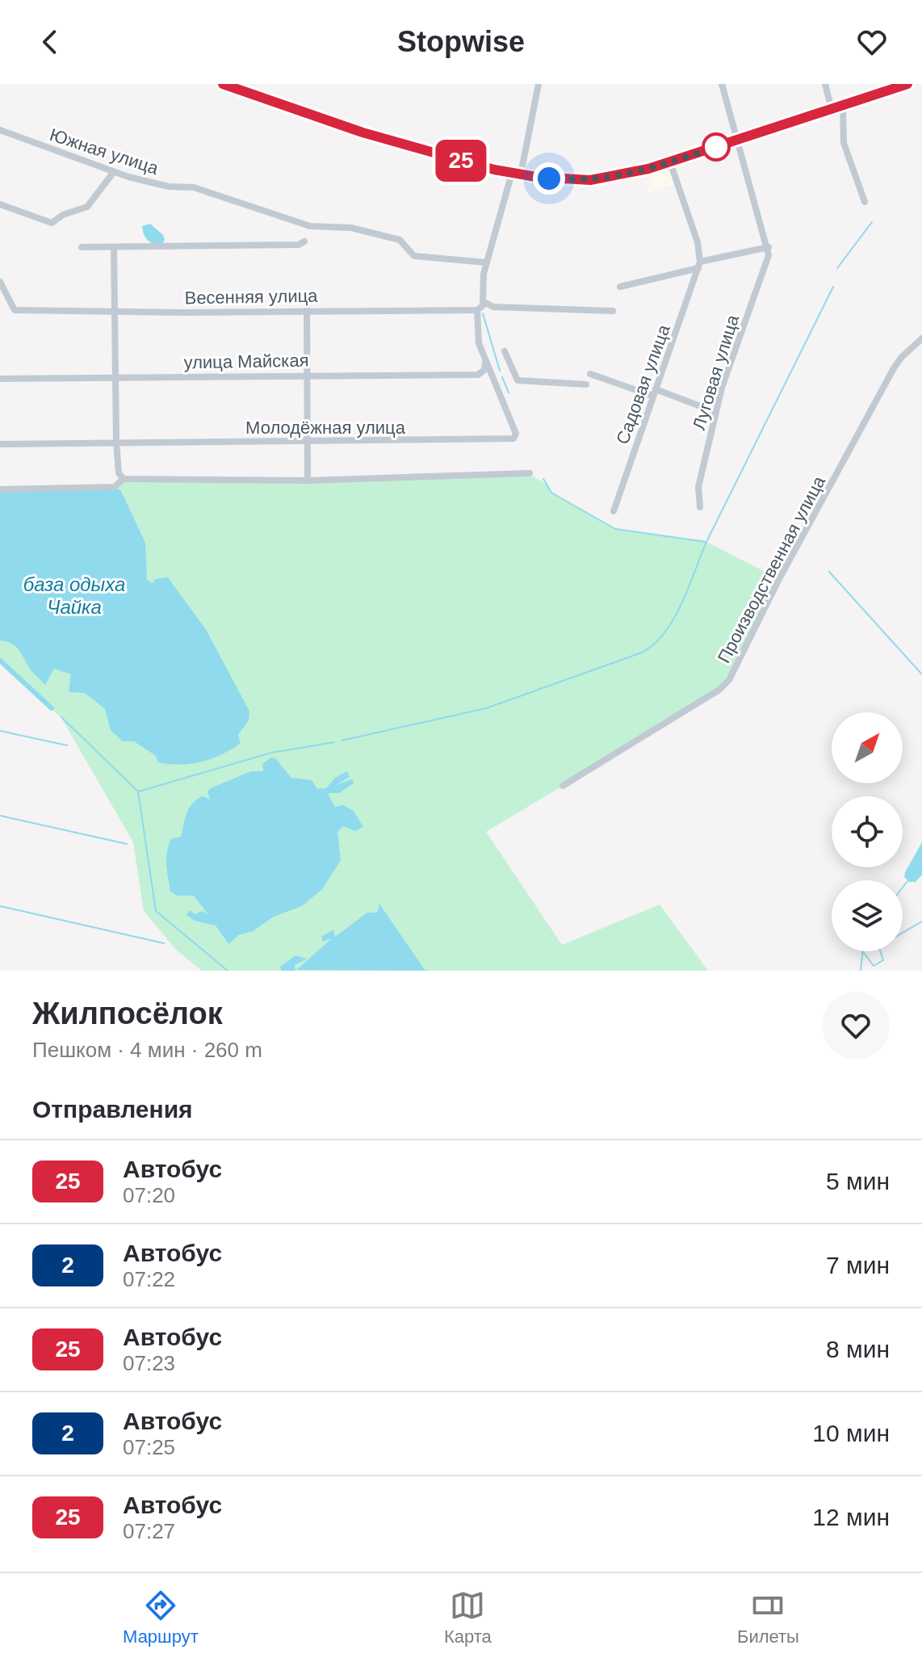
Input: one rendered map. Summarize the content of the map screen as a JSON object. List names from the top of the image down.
{
  "streets": {
    "street": [
      "Южная улица",
      "Весенняя улица",
      "улица Майская",
      "Луговая улица",
      "Садовая улица",
      "Молодёжная улица",
      "Производственная улица"
    ]
  },
  "crossings": [
    ["Весенняя улица", "Молодёжная улица"],
    ["улица Майская", "Молодёжная улица"]
  ],
  "water": ["база одыха Чайка"],
  "lines": ["bus line 25"],
  "north": "top right",
  "page": {
    "header": "Stopwise",
    "on_map": "25",
    "heading": [
      ["Жилпосёлок", "Пешком · 4 мин · 260 m"],
      "Отправления"
    ],
    "list": [
      {
        "mark": "25",
        "name": "Автобус",
        "note": "07:20",
        "value": "5 мин"
      },
      {
        "mark": "2",
        "name": "Автобус",
        "note": "07:22",
        "value": "7 мин"
      },
      {
        "mark": "25",
        "name": "Автобус",
        "note": "07:23",
        "value": "8 мин"
      },
      {
        "mark": "2",
        "name": "Автобус",
        "note": "07:25",
        "value": "10 мин"
      },
      {
        "mark": "25",
        "name": "Автобус",
        "note": "07:27",
        "value": "12 мин"
      }
    ],
    "tabs": ["Маршрут", "Карта", "Билеты"]
  }
}
